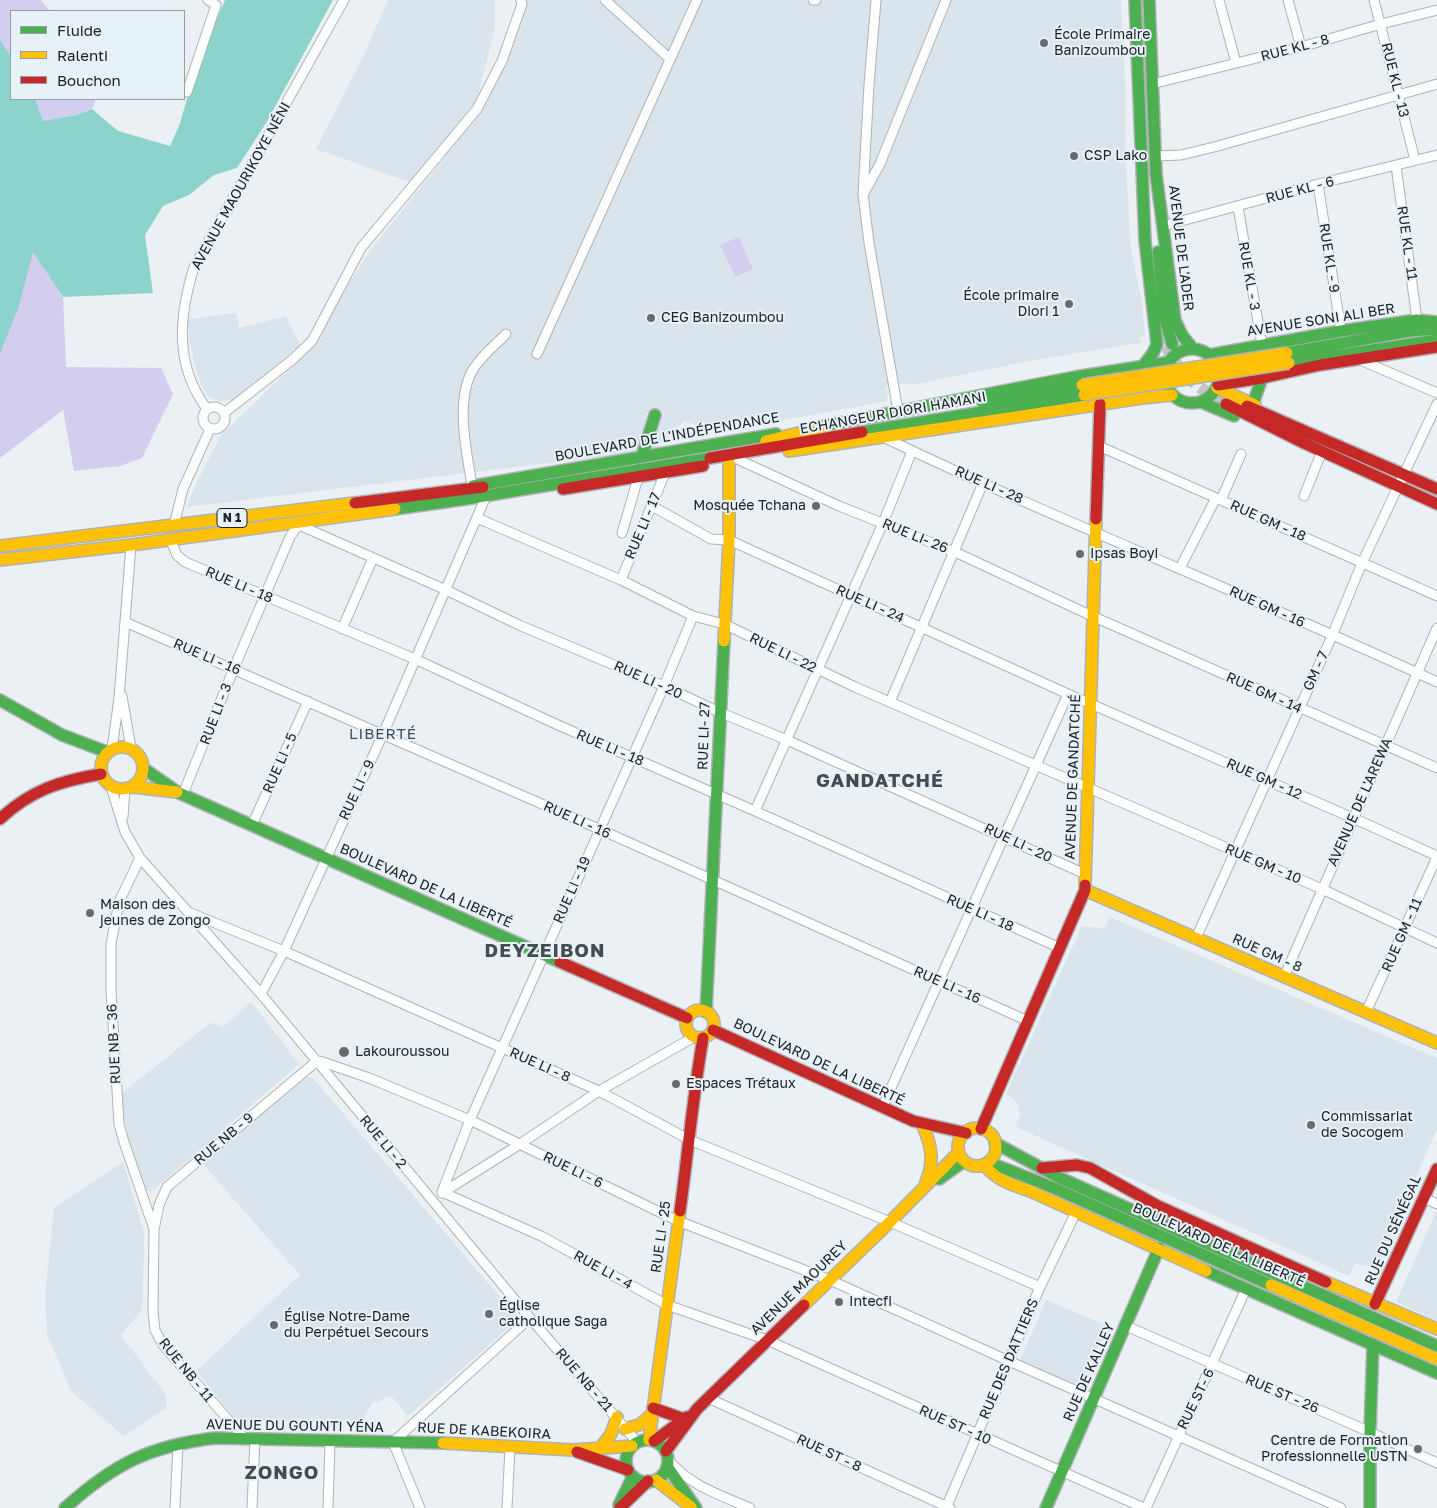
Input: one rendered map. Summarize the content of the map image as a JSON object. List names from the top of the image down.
{
  "streets": {
    "main road": [
      "AVENUE DE L'ADER",
      "AVENUE SONI ALI BER",
      "ECHANGEUR DIORI HAMANI",
      "BOULEVARD DE L'INDÉPENDANCE",
      "N 1",
      "RUE LI- 27",
      "AVENUE DE GANDATCHÉ",
      "BOULEVARD DE LA LIBERTÉ",
      "RUE GM - 8",
      "RUE DU SÉNÉGAL",
      "RUE LI - 25",
      "AVENUE MAOUREY",
      "RUE DE KALLEY",
      "AVENUE DU GOUNTI YÉNA",
      "RUE DE KABEKOIRA"
    ],
    "street": [
      "RUE KL - 8",
      "RUE KL - 13",
      "AVENUE MAOURIKOYE NÉNI",
      "RUE KL - 6",
      "RUE KL - 11",
      "RUE KL - 9",
      "RUE KL - 3",
      "RUE LI - 28",
      "RUE GM - 18",
      "RUE LI - 17",
      "RUE LI- 26",
      "RUE LI - 18",
      "RUE LI - 24",
      "RUE GM - 16",
      "RUE LI - 22",
      "RUE LI - 16",
      "GM - 7",
      "RUE LI - 20",
      "RUE GM - 14",
      "RUE LI - 3",
      "RUE LI - 5",
      "RUE GM - 12",
      "RUE LI - 9",
      "AVENUE DE L'AREWA",
      "RUE GM - 10",
      "RUE LI - 19",
      "RUE GM - 11",
      "RUE NB - 36",
      "RUE LI - 8",
      "RUE NB - 9",
      "RUE LI - 2",
      "RUE LI - 6",
      "RUE LI - 4",
      "RUE DES DATTIERS",
      "RUE NB - 11",
      "RUE NB - 21",
      "RUE ST - 26",
      "RUE ST- 6",
      "RUE ST - 10",
      "RUE ST - 8"
    ]
  },
  "crossings": [
    ["RUE KL - 8", "RUE KL - 13"],
    ["RUE KL - 8", "AVENUE DE L'ADER"],
    ["RUE KL - 13", "RUE KL - 6"],
    ["RUE KL - 6", "RUE KL - 11"],
    ["RUE KL - 6", "AVENUE DE L'ADER"],
    ["RUE KL - 6", "RUE KL - 9"],
    ["RUE KL - 6", "RUE KL - 3"],
    ["RUE KL - 11", "AVENUE SONI ALI BER"],
    ["AVENUE DE L'ADER", "AVENUE SONI ALI BER"],
    ["AVENUE DE L'ADER", "BOULEVARD DE L'INDÉPENDANCE"],
    ["RUE KL - 9", "AVENUE SONI ALI BER"],
    ["RUE KL - 3", "AVENUE SONI ALI BER"],
    ["AVENUE SONI ALI BER", "ECHANGEUR DIORI HAMANI"],
    ["AVENUE SONI ALI BER", "BOULEVARD DE L'INDÉPENDANCE"],
    ["ECHANGEUR DIORI HAMANI", "BOULEVARD DE L'INDÉPENDANCE"],
    ["BOULEVARD DE L'INDÉPENDANCE", "RUE LI - 28"],
    ["BOULEVARD DE L'INDÉPENDANCE", "RUE LI - 17"],
    ["BOULEVARD DE L'INDÉPENDANCE", "RUE LI- 26"],
    ["BOULEVARD DE L'INDÉPENDANCE", "RUE LI - 18"],
    ["BOULEVARD DE L'INDÉPENDANCE", "RUE LI - 20"],
    ["BOULEVARD DE L'INDÉPENDANCE", "RUE LI - 3"],
    ["BOULEVARD DE L'INDÉPENDANCE", "RUE LI- 27"],
    ["BOULEVARD DE L'INDÉPENDANCE", "AVENUE DE GANDATCHÉ"],
    ["BOULEVARD DE L'INDÉPENDANCE", "RUE LI - 9"],
    ["RUE LI - 28", "RUE GM - 16"],
    ["RUE LI - 28", "AVENUE DE GANDATCHÉ"],
    ["RUE GM - 18", "GM - 7"],
    ["RUE GM - 18", "AVENUE DE GANDATCHÉ"],
    ["RUE LI - 17", "RUE LI - 24"],
    ["RUE LI - 17", "RUE LI - 22"],
    ["RUE LI- 26", "RUE GM - 14"],
    ["RUE LI- 26", "RUE LI- 27"],
    ["RUE LI- 26", "AVENUE DE GANDATCHÉ"],
    ["RUE LI - 18", "RUE LI - 3"],
    ["RUE LI - 18", "RUE LI- 27"],
    ["RUE LI - 18", "AVENUE DE GANDATCHÉ"],
    ["RUE LI - 18", "RUE LI - 9"],
    ["RUE LI - 18", "RUE LI - 19"],
    ["RUE LI - 24", "RUE LI- 27"],
    ["RUE LI - 24", "AVENUE DE GANDATCHÉ"],
    ["RUE LI - 24", "RUE GM - 12"],
    ["RUE GM - 16", "GM - 7"],
    ["RUE GM - 16", "AVENUE DE GANDATCHÉ"],
    ["RUE GM - 16", "AVENUE DE L'AREWA"],
    ["RUE LI - 22", "RUE LI- 27"],
    ["RUE LI - 22", "AVENUE DE GANDATCHÉ"],
    ["RUE LI - 22", "RUE LI - 9"],
    ["RUE LI - 22", "RUE GM - 10"],
    ["RUE LI - 22", "RUE LI - 19"],
    ["RUE LI - 16", "RUE LI - 3"],
    ["RUE LI - 16", "RUE LI- 27"],
    ["RUE LI - 16", "RUE LI - 5"],
    ["RUE LI - 16", "AVENUE DE GANDATCHÉ"],
    ["RUE LI - 16", "RUE LI - 9"],
    ["RUE LI - 16", "RUE LI - 19"],
    ["GM - 7", "RUE GM - 14"],
    ["GM - 7", "RUE GM - 12"],
    ["GM - 7", "RUE GM - 10"],
    ["GM - 7", "RUE GM - 8"],
    ["RUE LI - 20", "RUE LI - 3"],
    ["RUE LI - 20", "RUE LI- 27"],
    ["RUE LI - 20", "AVENUE DE GANDATCHÉ"],
    ["RUE LI - 20", "RUE LI - 9"],
    ["RUE LI - 20", "RUE LI - 19"],
    ["RUE GM - 14", "AVENUE DE GANDATCHÉ"],
    ["RUE GM - 14", "AVENUE DE L'AREWA"],
    ["RUE LI - 3", "BOULEVARD DE LA LIBERTÉ"],
    ["RUE LI- 27", "BOULEVARD DE LA LIBERTÉ"],
    ["RUE LI- 27", "RUE LI - 25"],
    ["RUE LI - 5", "BOULEVARD DE LA LIBERTÉ"],
    ["AVENUE DE GANDATCHÉ", "RUE GM - 12"],
    ["AVENUE DE GANDATCHÉ", "RUE GM - 10"],
    ["AVENUE DE GANDATCHÉ", "BOULEVARD DE LA LIBERTÉ"],
    ["AVENUE DE GANDATCHÉ", "RUE GM - 8"],
    ["AVENUE DE GANDATCHÉ", "AVENUE MAOUREY"],
    ["RUE GM - 12", "AVENUE DE L'AREWA"],
    ["RUE GM - 12", "RUE GM - 11"],
    ["RUE LI - 9", "BOULEVARD DE LA LIBERTÉ"],
    ["RUE LI - 9", "RUE LI - 8"],
    ["RUE LI - 9", "RUE LI - 2"],
    ["AVENUE DE L'AREWA", "RUE GM - 10"],
    ["AVENUE DE L'AREWA", "RUE GM - 8"],
    ["RUE GM - 10", "RUE GM - 11"],
    ["BOULEVARD DE LA LIBERTÉ", "RUE LI - 19"],
    ["BOULEVARD DE LA LIBERTÉ", "RUE DU SÉNÉGAL"],
    ["BOULEVARD DE LA LIBERTÉ", "RUE LI - 25"],
    ["BOULEVARD DE LA LIBERTÉ", "AVENUE MAOUREY"],
    ["BOULEVARD DE LA LIBERTÉ", "RUE DES DATTIERS"],
    ["BOULEVARD DE LA LIBERTÉ", "RUE DE KALLEY"],
    ["BOULEVARD DE LA LIBERTÉ", "RUE ST- 6"],
    ["RUE LI - 19", "RUE LI - 8"],
    ["RUE LI - 19", "RUE LI - 6"],
    ["RUE LI - 19", "RUE LI - 4"],
    ["RUE GM - 11", "RUE GM - 8"],
    ["RUE NB - 36", "RUE NB - 9"],
    ["RUE NB - 36", "RUE LI - 2"],
    ["RUE NB - 36", "RUE NB - 11"],
    ["RUE LI - 8", "RUE LI - 2"],
    ["RUE LI - 8", "RUE LI - 25"],
    ["RUE LI - 8", "AVENUE MAOUREY"],
    ["RUE NB - 9", "RUE LI - 2"],
    ["RUE NB - 9", "RUE LI - 6"],
    ["RUE NB - 9", "RUE NB - 11"],
    ["RUE LI - 2", "RUE LI - 6"],
    ["RUE LI - 2", "RUE NB - 21"],
    ["RUE LI - 6", "RUE LI - 25"],
    ["RUE LI - 6", "AVENUE MAOUREY"],
    ["RUE LI - 6", "RUE DES DATTIERS"],
    ["RUE LI - 6", "RUE DE KALLEY"],
    ["RUE LI - 6", "RUE ST- 6"],
    ["RUE LI - 25", "RUE LI - 4"],
    ["RUE LI - 25", "AVENUE MAOUREY"],
    ["RUE LI - 25", "RUE NB - 21"],
    ["RUE LI - 25", "RUE DE KABEKOIRA"],
    ["RUE LI - 4", "AVENUE MAOUREY"],
    ["RUE LI - 4", "RUE ST - 10"],
    ["AVENUE MAOUREY", "RUE NB - 21"],
    ["AVENUE MAOUREY", "RUE ST - 10"],
    ["AVENUE MAOUREY", "RUE DE KABEKOIRA"],
    ["AVENUE MAOUREY", "RUE ST - 8"],
    ["RUE DES DATTIERS", "RUE ST - 10"],
    ["RUE DES DATTIERS", "RUE ST - 8"],
    ["RUE NB - 11", "AVENUE DU GOUNTI YÉNA"],
    ["RUE DE KALLEY", "RUE ST - 26"],
    ["RUE DE KALLEY", "RUE ST - 10"],
    ["RUE NB - 21", "RUE DE KABEKOIRA"],
    ["RUE ST - 26", "RUE ST- 6"],
    ["RUE ST- 6", "RUE ST - 10"],
    ["AVENUE DU GOUNTI YÉNA", "RUE DE KABEKOIRA"]
  ],
  "districts": [
    "LIBERTÉ",
    "GANDATCHÉ",
    "DEYZEIBON",
    "ZONGO"
  ],
  "places": [
    "École Primaire Banizoumbou",
    "CSP Lako",
    "École primaire Diori 1",
    "CEG Banizoumbou",
    "Mosquée Tchana",
    "Ipsas Boyi",
    "Maison des jeunes de Zongo",
    "Lakouroussou",
    "Espaces Trétaux",
    "Commissariat de Socogem",
    "Intecfi",
    "Église catholique Saga",
    "Église Notre-Dame du Perpétuel Secours",
    "Centre de Formation Professionnelle USTN"
  ],
  "legend": ["Fluide", "Ralenti", "Bouchon"]
}
